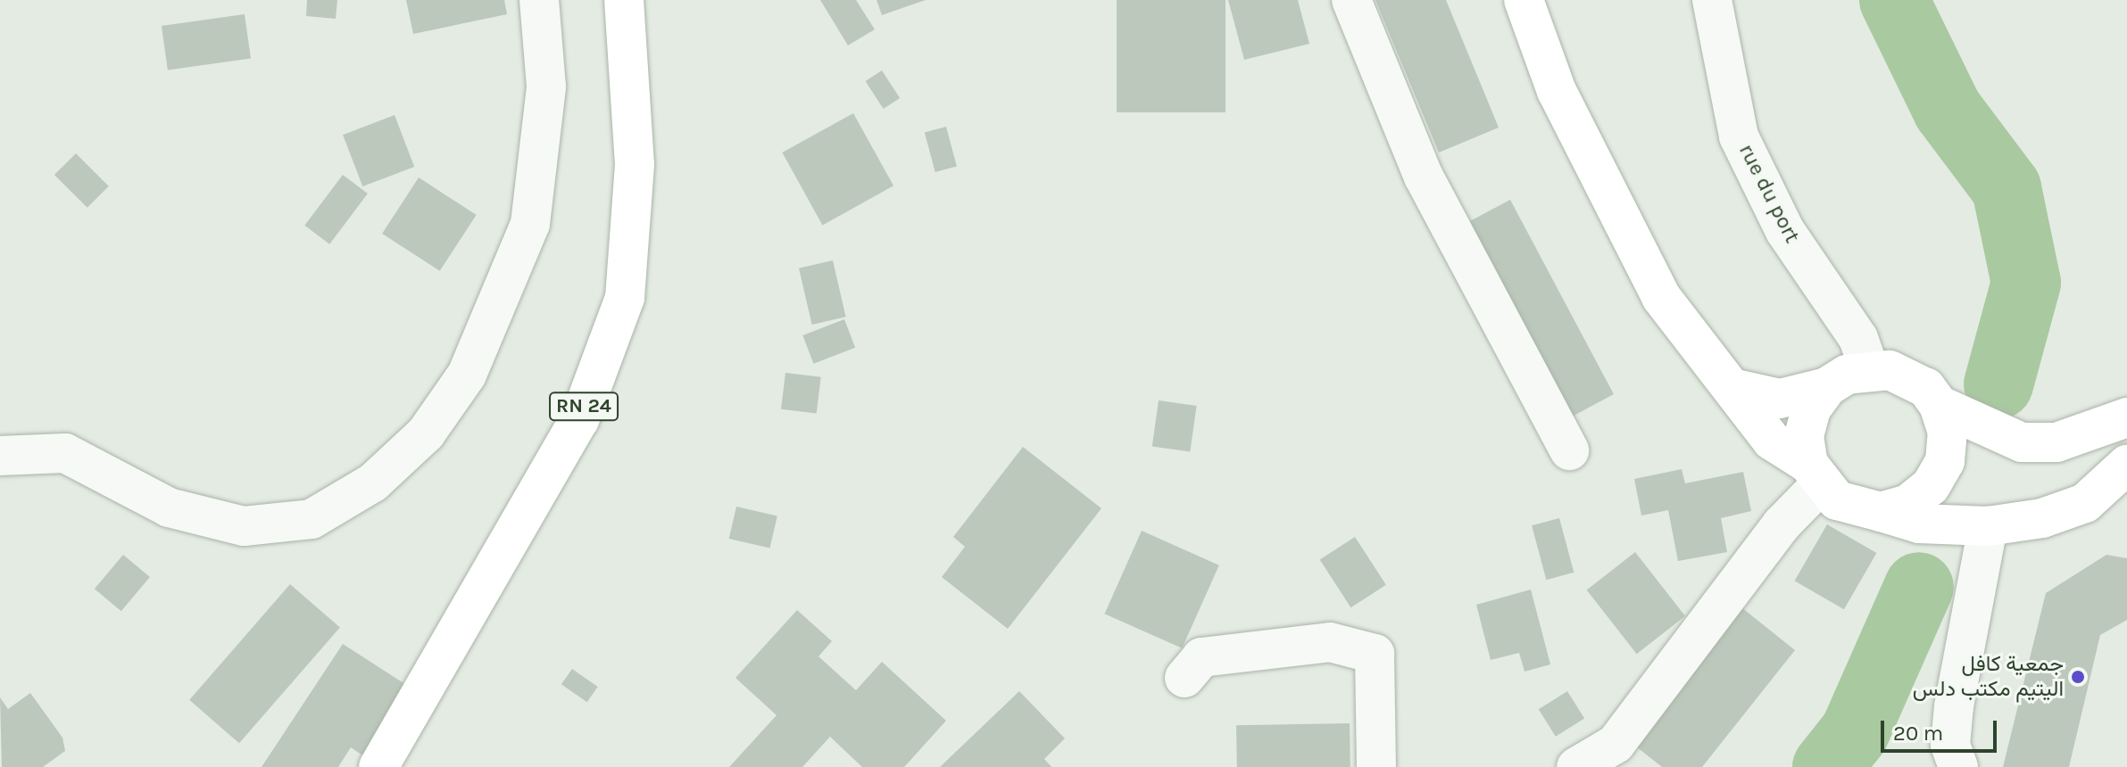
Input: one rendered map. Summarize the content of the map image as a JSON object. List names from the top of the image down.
{
  "streets": {
    "main road": ["RN 24"],
    "street": ["rue du port"]
  },
  "places": ["جمعية كافل اليتيم مكتب دلس"],
  "scale_bar": "20 m"
}
